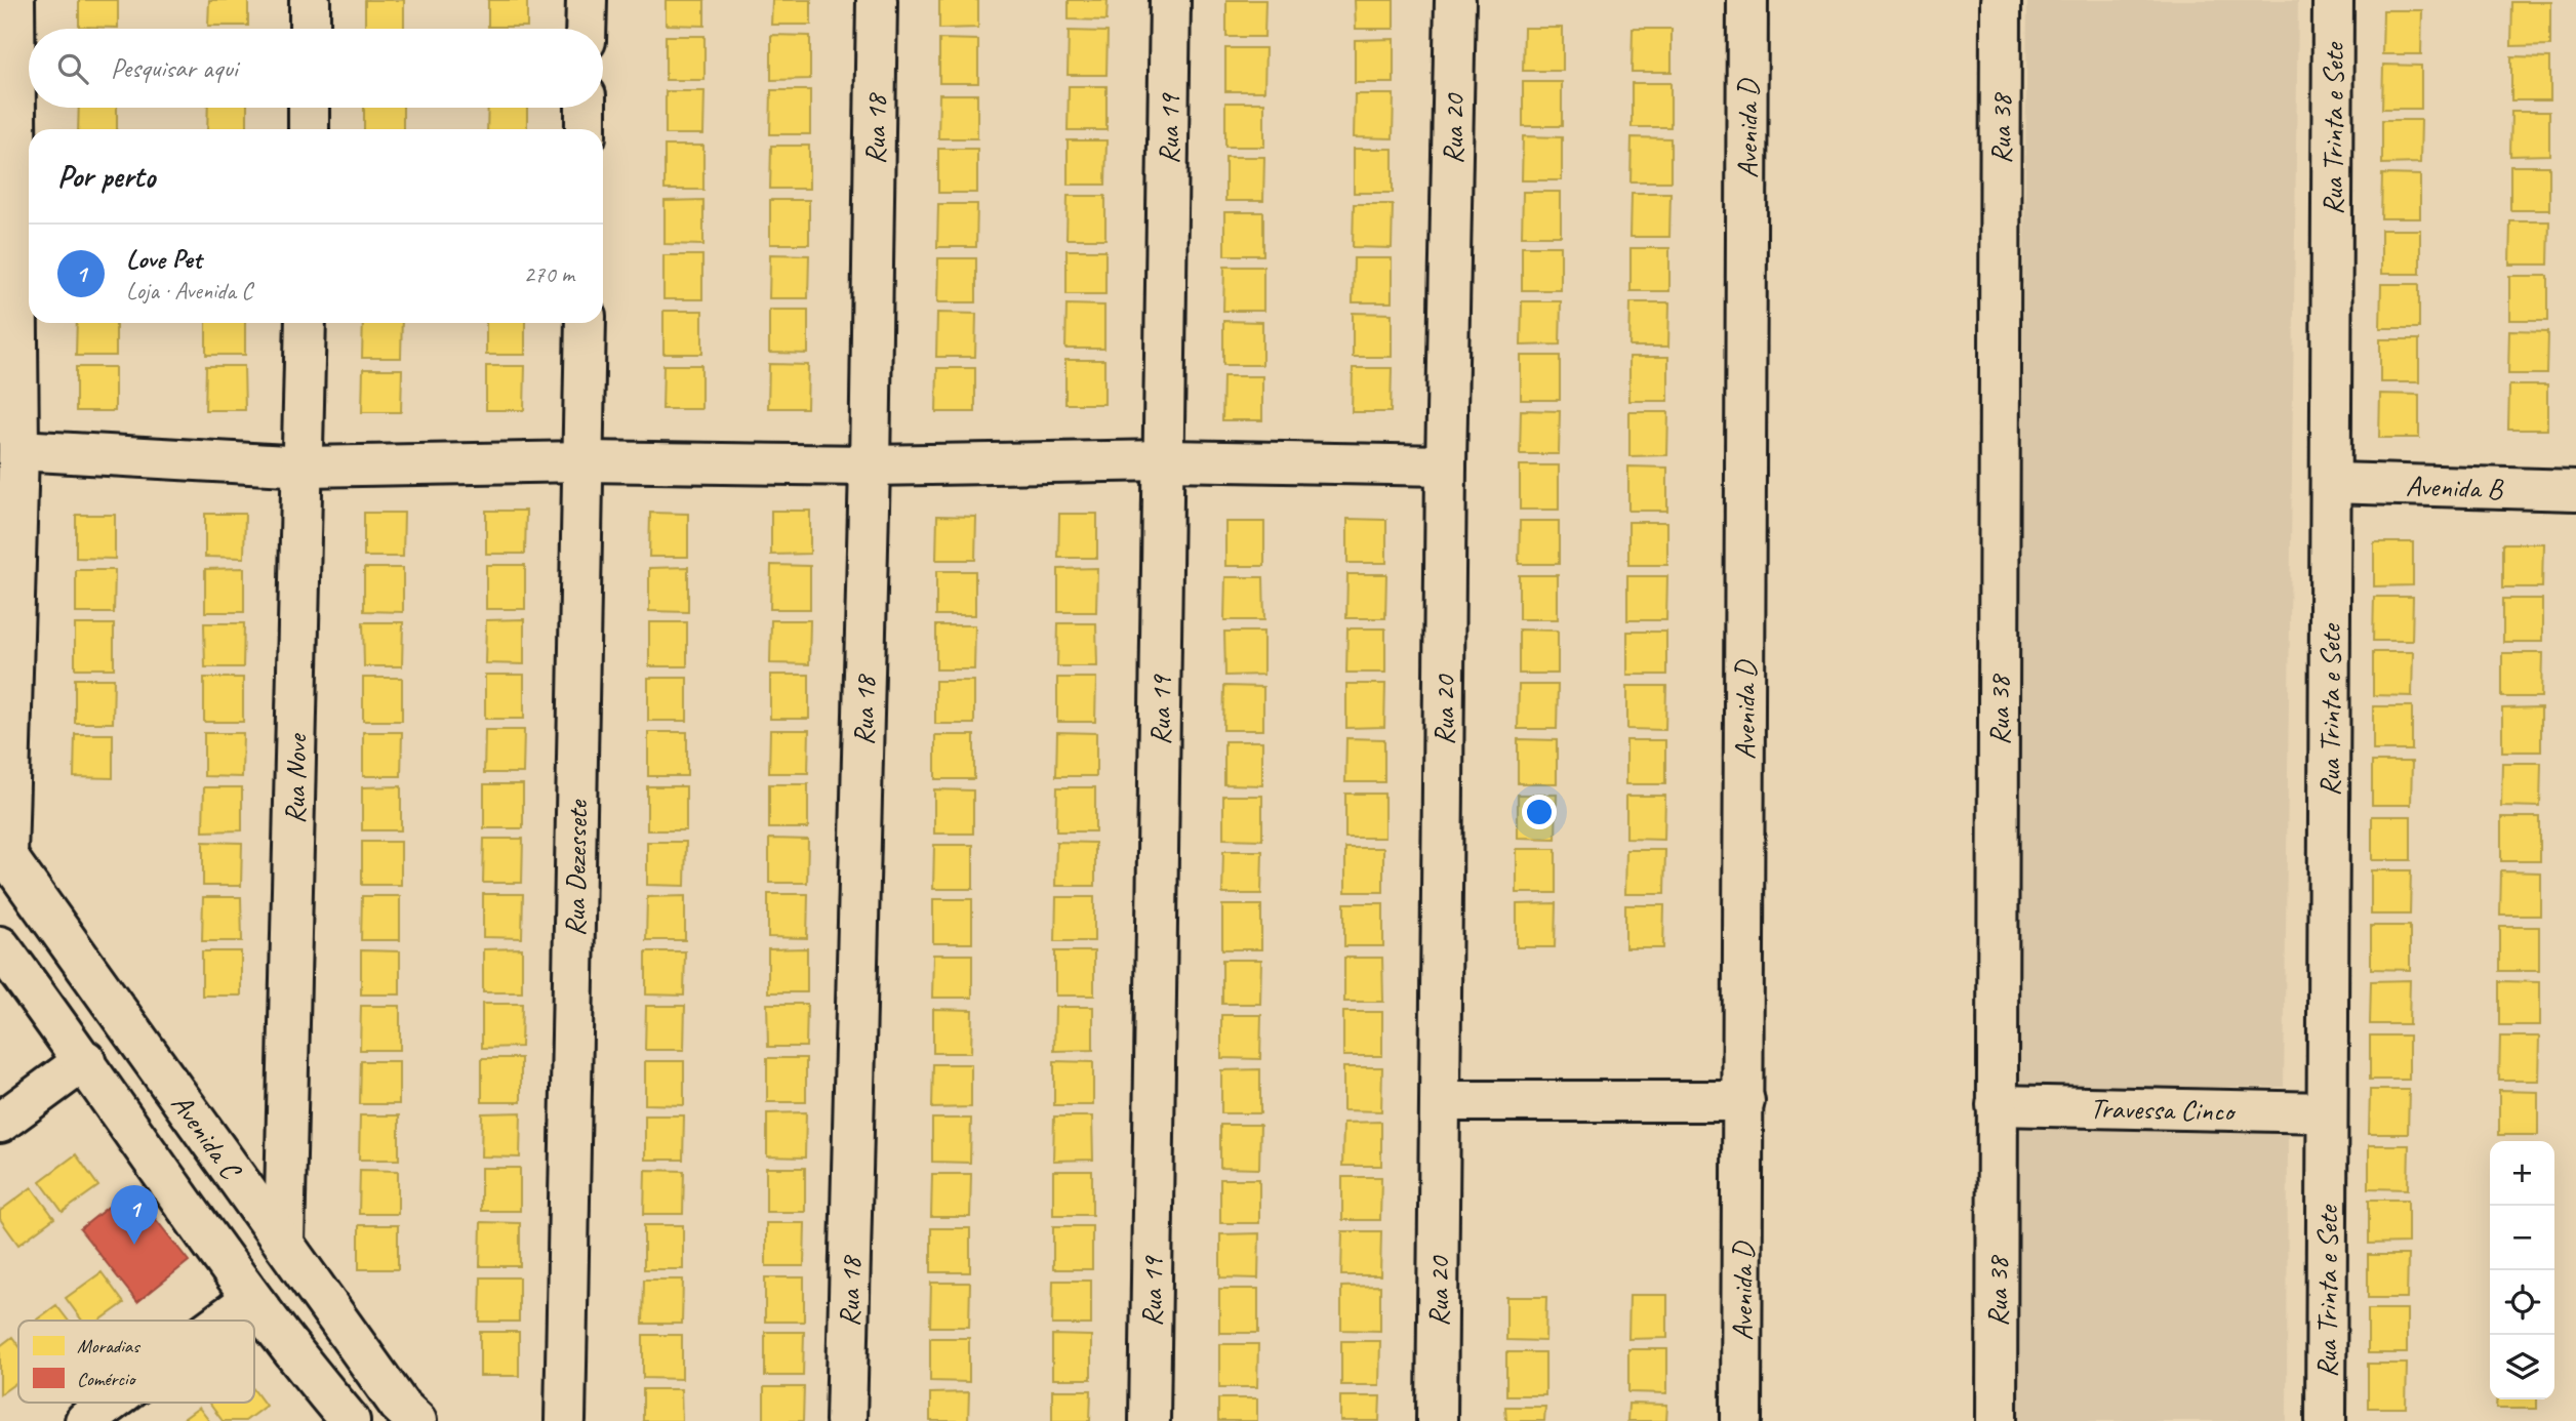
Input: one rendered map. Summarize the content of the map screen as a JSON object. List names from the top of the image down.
{
  "streets": {
    "street": [
      "Rua 18",
      "Rua 19",
      "Rua 20",
      "Avenida D",
      "Rua 38",
      "Rua Trinta e Sete",
      "Avenida B",
      "Rua Nove",
      "Rua Dezessete",
      "Travessa Cinco",
      "Avenida C"
    ]
  },
  "crossings": [
    ["Rua 38", "Travessa Cinco"],
    ["Rua Trinta e Sete", "Avenida B"],
    ["Rua Trinta e Sete", "Travessa Cinco"],
    ["Rua Nove", "Avenida C"]
  ],
  "legend": ["Moradias", "Comércio"],
  "page": {
    "search": "Pesquisar aqui",
    "heading": "Por perto",
    "list": [
      {
        "mark": "1",
        "name": "Love Pet",
        "note": "Loja · Avenida C",
        "value": "270 m"
      }
    ],
    "map_buttons": ["+", "−"],
    "pins": "1"
  }
}
